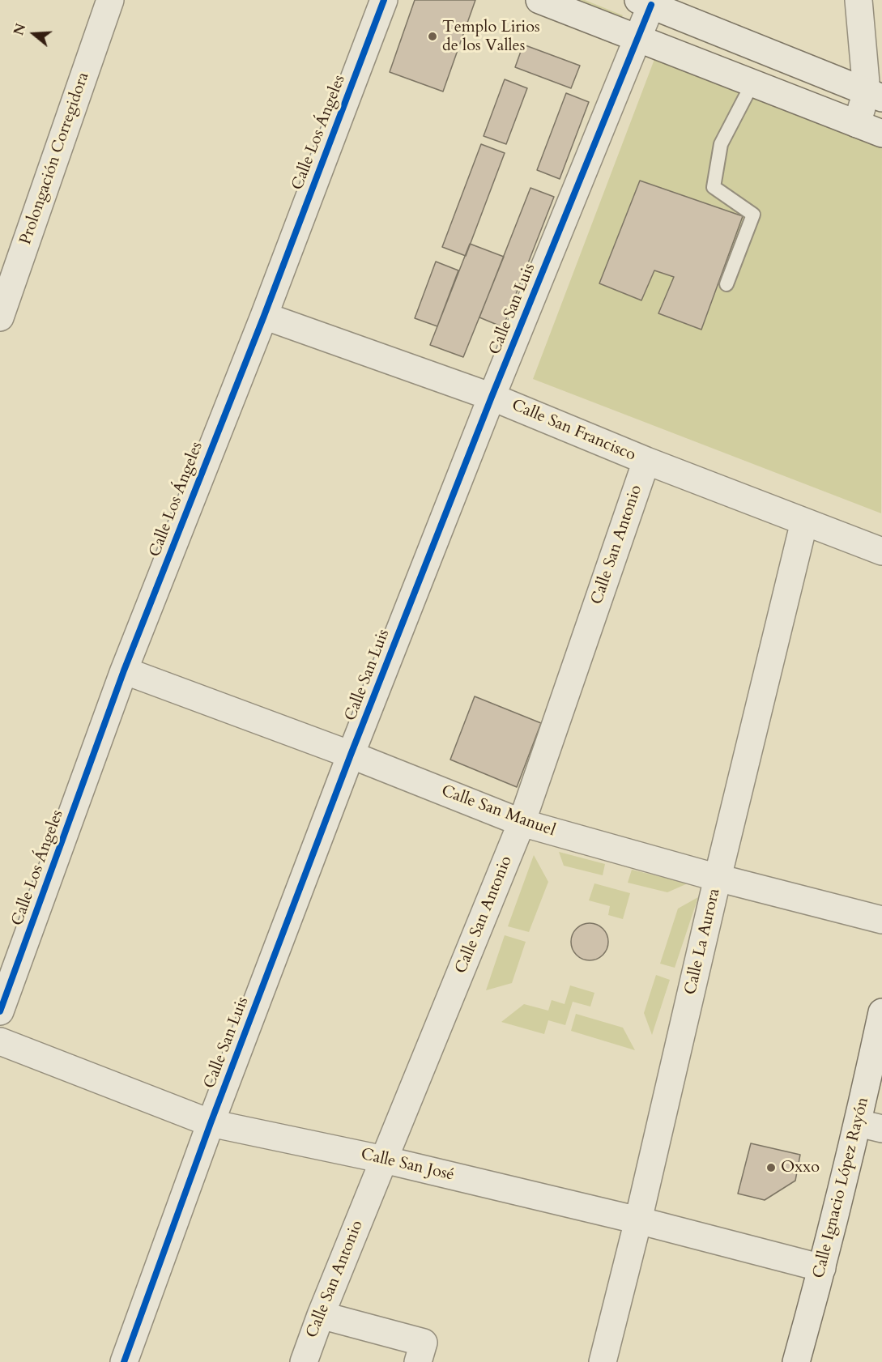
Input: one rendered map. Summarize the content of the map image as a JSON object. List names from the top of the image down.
{
  "streets": {
    "street": [
      "Calle Los Ángeles",
      "Prolongación Corregidora",
      "Calle San Luis",
      "Calle San Francisco",
      "Calle San Antonio",
      "Calle San Manuel",
      "Calle La Aurora",
      "Calle San José",
      "Calle Ignacio López Rayón"
    ]
  },
  "crossings": [
    ["Calle Los Ángeles", "Calle San Francisco"],
    ["Calle Los Ángeles", "Calle San Manuel"],
    ["Calle San Luis", "Calle San Francisco"],
    ["Calle San Luis", "Calle San Manuel"],
    ["Calle San Luis", "Calle San José"],
    ["Calle San Francisco", "Calle San Antonio"],
    ["Calle San Francisco", "Calle La Aurora"],
    ["Calle San Antonio", "Calle San Manuel"],
    ["Calle San Antonio", "Calle San José"],
    ["Calle San Manuel", "Calle La Aurora"],
    ["Calle La Aurora", "Calle San José"],
    ["Calle San José", "Calle Ignacio López Rayón"]
  ],
  "places": ["Templo Lirios de los Valles", "Oxxo"],
  "north": "left"
}
